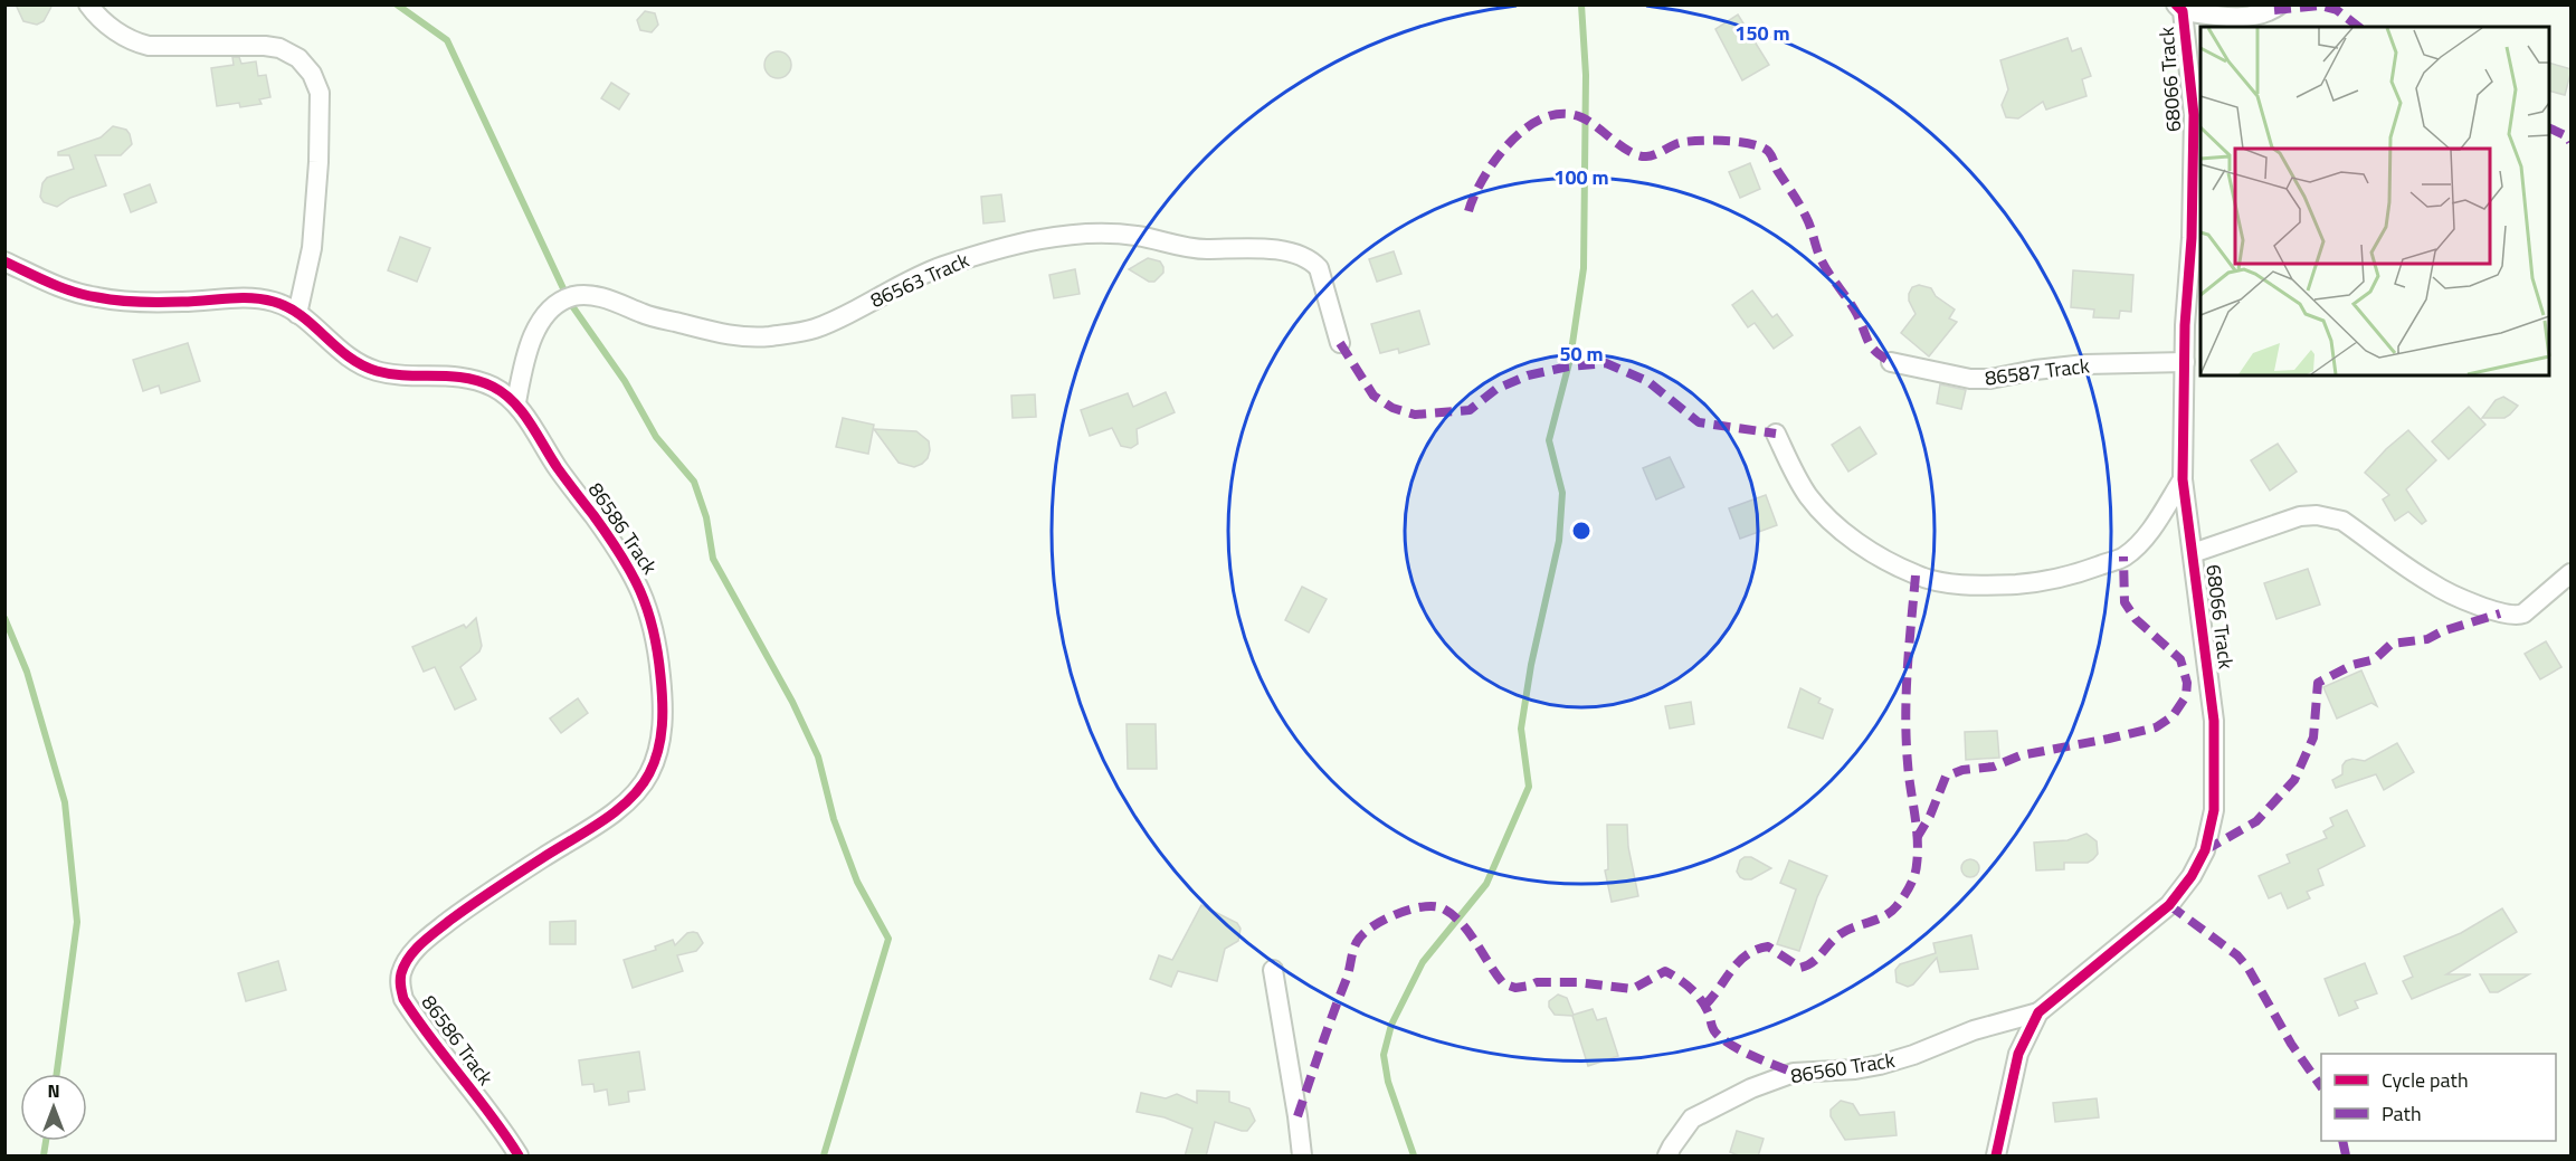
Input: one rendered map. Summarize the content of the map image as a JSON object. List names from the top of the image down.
{
  "streets": {
    "street": [
      "68066 Track",
      "86563 Track",
      "86587 Track",
      "86586 Track",
      "86560 Track"
    ]
  },
  "crossings": [
    ["68066 Track", "86587 Track"],
    ["68066 Track", "86560 Track"],
    ["86563 Track", "86586 Track"]
  ],
  "legend": ["Cycle path", "Path"],
  "north": "top",
  "rings": ["150 m", "100 m", "50 m"]
}
